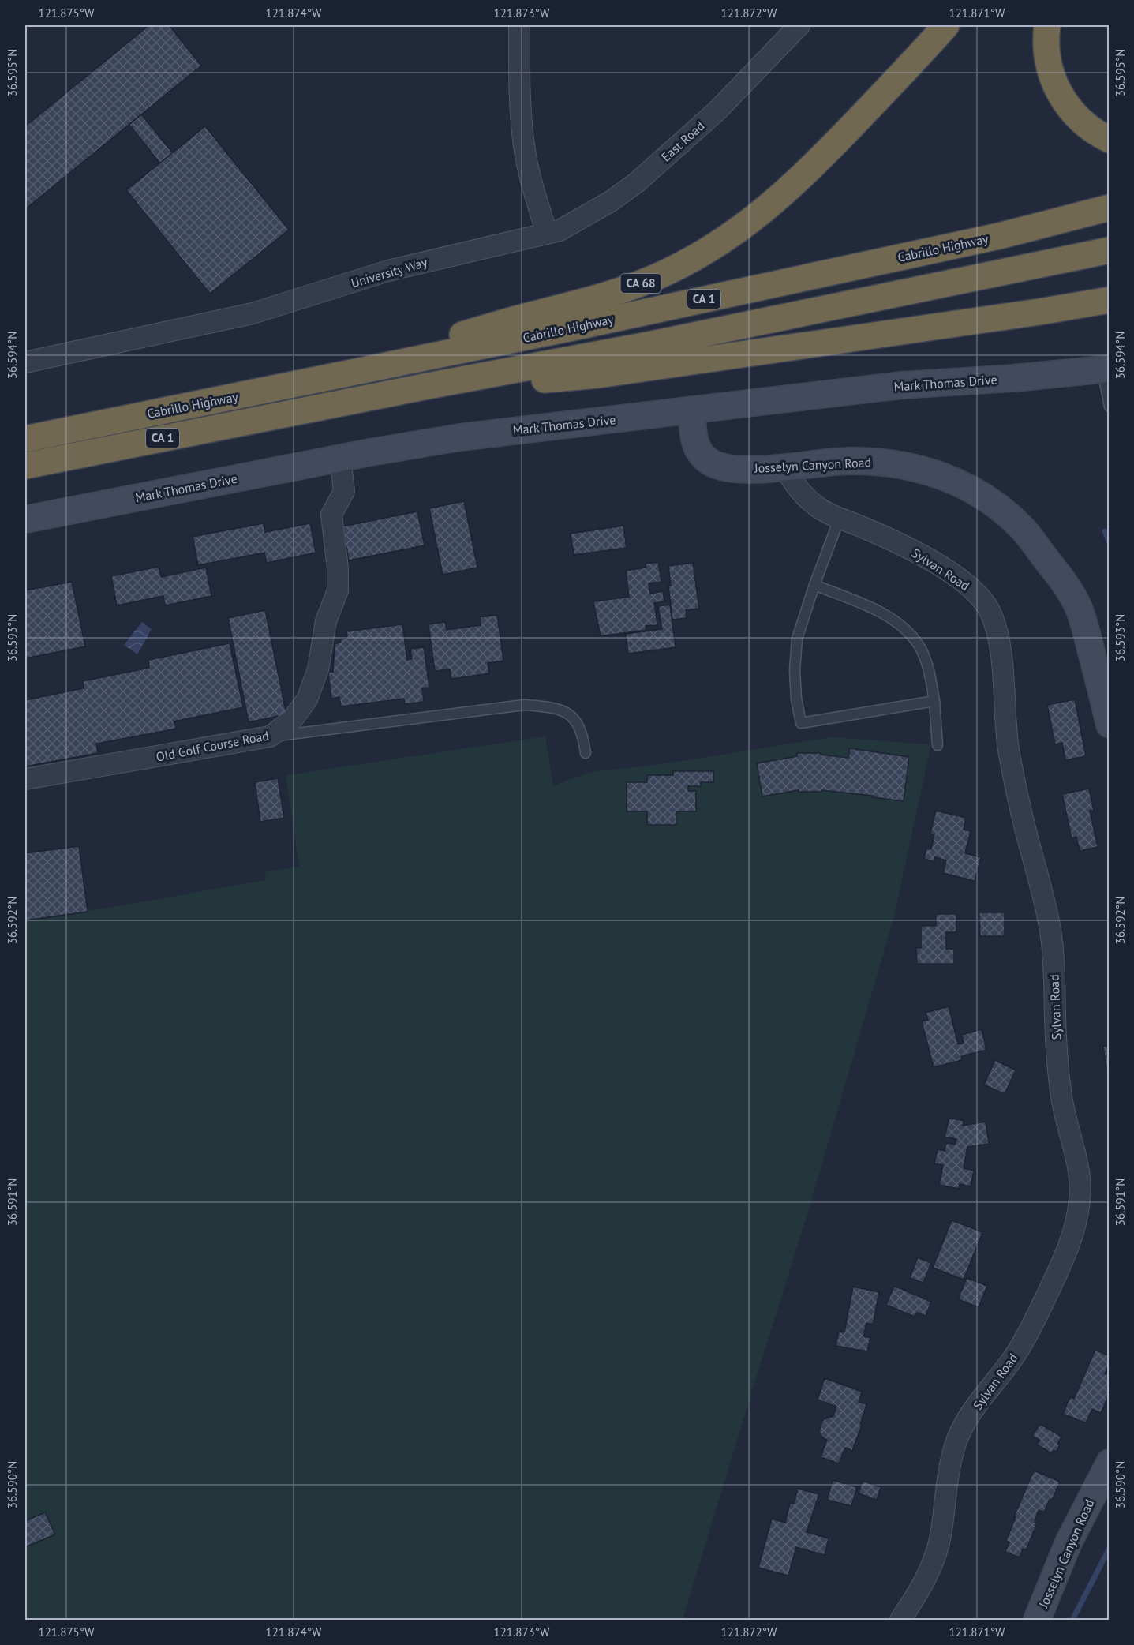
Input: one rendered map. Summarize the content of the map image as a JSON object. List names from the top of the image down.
{
  "streets": {
    "highway": ["Cabrillo Highway", "CA 68", "CA 1"],
    "street": [
      "East Road",
      "University Way",
      "Mark Thomas Drive",
      "Josselyn Canyon Road",
      "Sylvan Road",
      "Old Golf Course Road"
    ]
  },
  "crossings": [
    ["East Road", "University Way"],
    ["Cabrillo Highway", "CA 68"],
    ["Mark Thomas Drive", "Josselyn Canyon Road"],
    ["Mark Thomas Drive", "Old Golf Course Road"],
    ["Josselyn Canyon Road", "Sylvan Road"]
  ],
  "coordinates": [
    "121.875°W",
    "121.874°W",
    "121.873°W",
    "121.872°W",
    "121.871°W",
    "36.595°N",
    "36.594°N",
    "36.593°N",
    "36.592°N",
    "36.591°N",
    "36.590°N"
  ]
}
